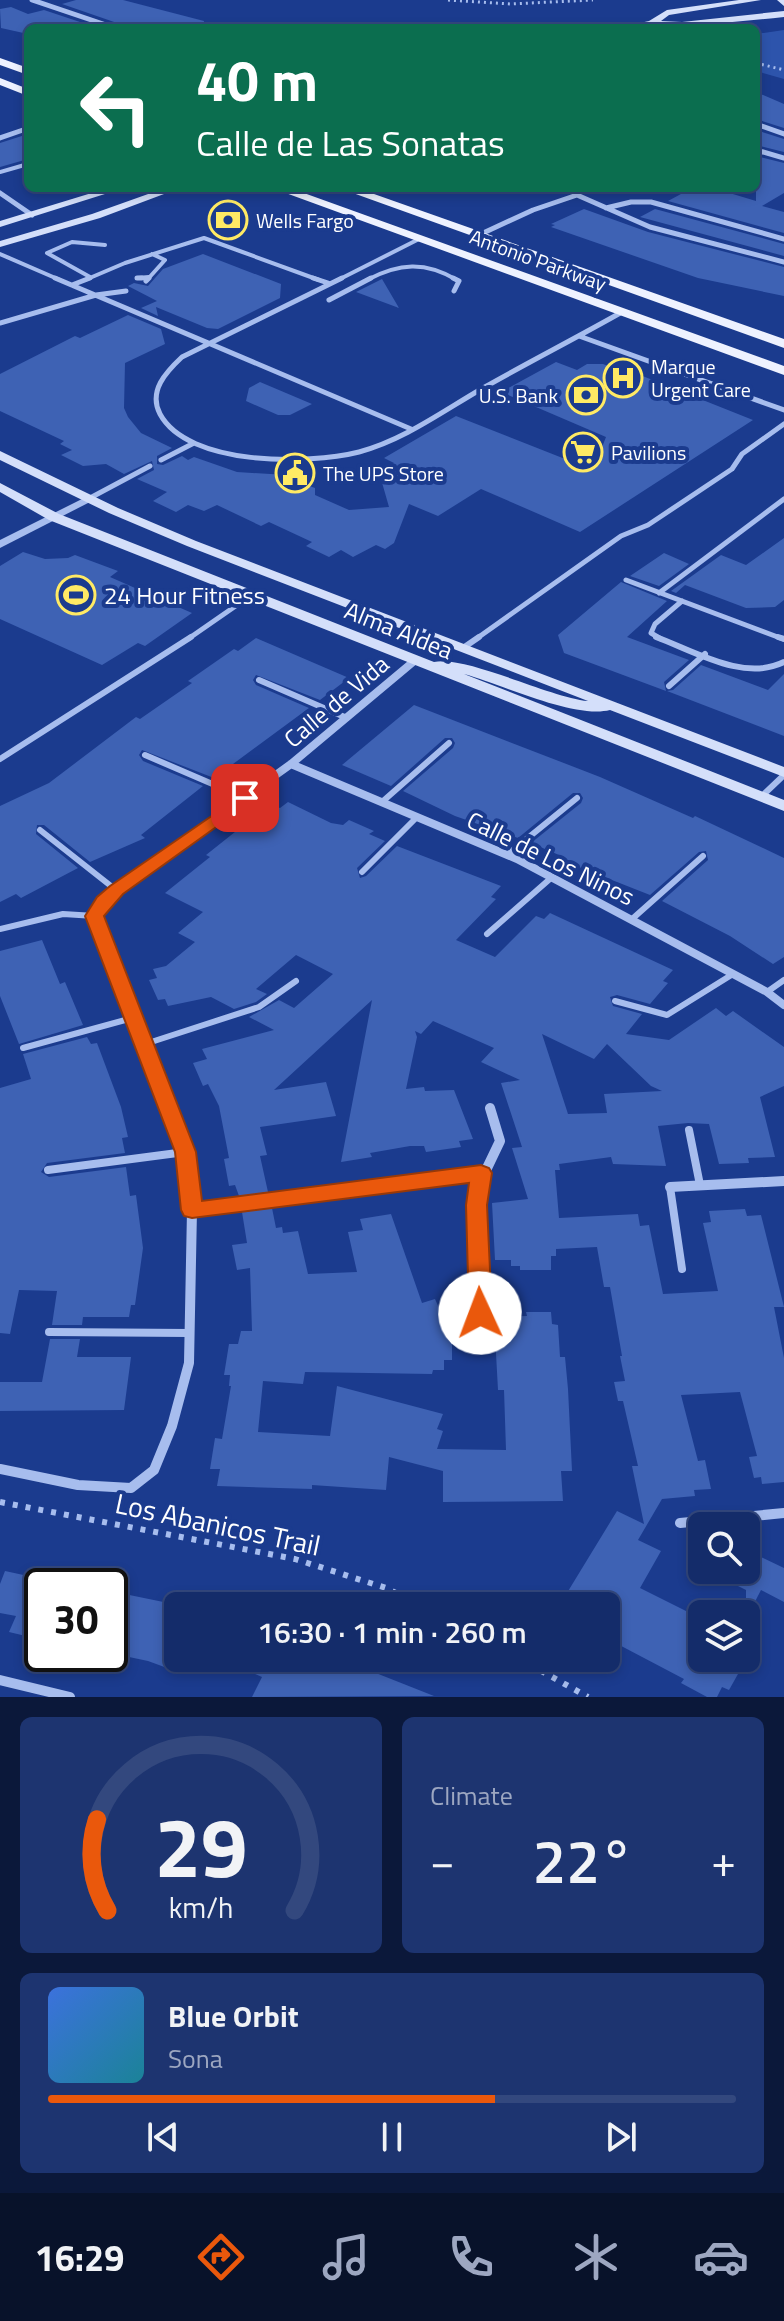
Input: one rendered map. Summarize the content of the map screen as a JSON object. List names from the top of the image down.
{
  "streets": {
    "main road": ["Antonio Parkway", "Alma Aldea"],
    "street": ["Calle de Vida", "Calle de Los Ninos"],
    "path": ["Los Abanicos Trail"]
  },
  "crossings": [
    ["Alma Aldea", "Calle de Vida"],
    ["Calle de Vida", "Calle de Los Ninos"]
  ],
  "places": {
    "bank": ["Wells Fargo", "U.S. Bank"],
    "hospital": ["Marque Urgent Care"],
    "supermarket": ["Pavilions"],
    "public building": ["The UPS Store"],
    "sports": ["24 Hour Fitness"]
  },
  "page": {
    "turn": ["40 m", "Calle de Las Sonatas"],
    "limit": "30",
    "trip": "16:30 · 1 min · 260 m",
    "tile": "Climate",
    "heat": ["−", "22°", "+"],
    "song": ["Blue Orbit", "Sona"],
    "tabs": "16:29",
    "gauge": ["29", "km/h"]
  }
}
